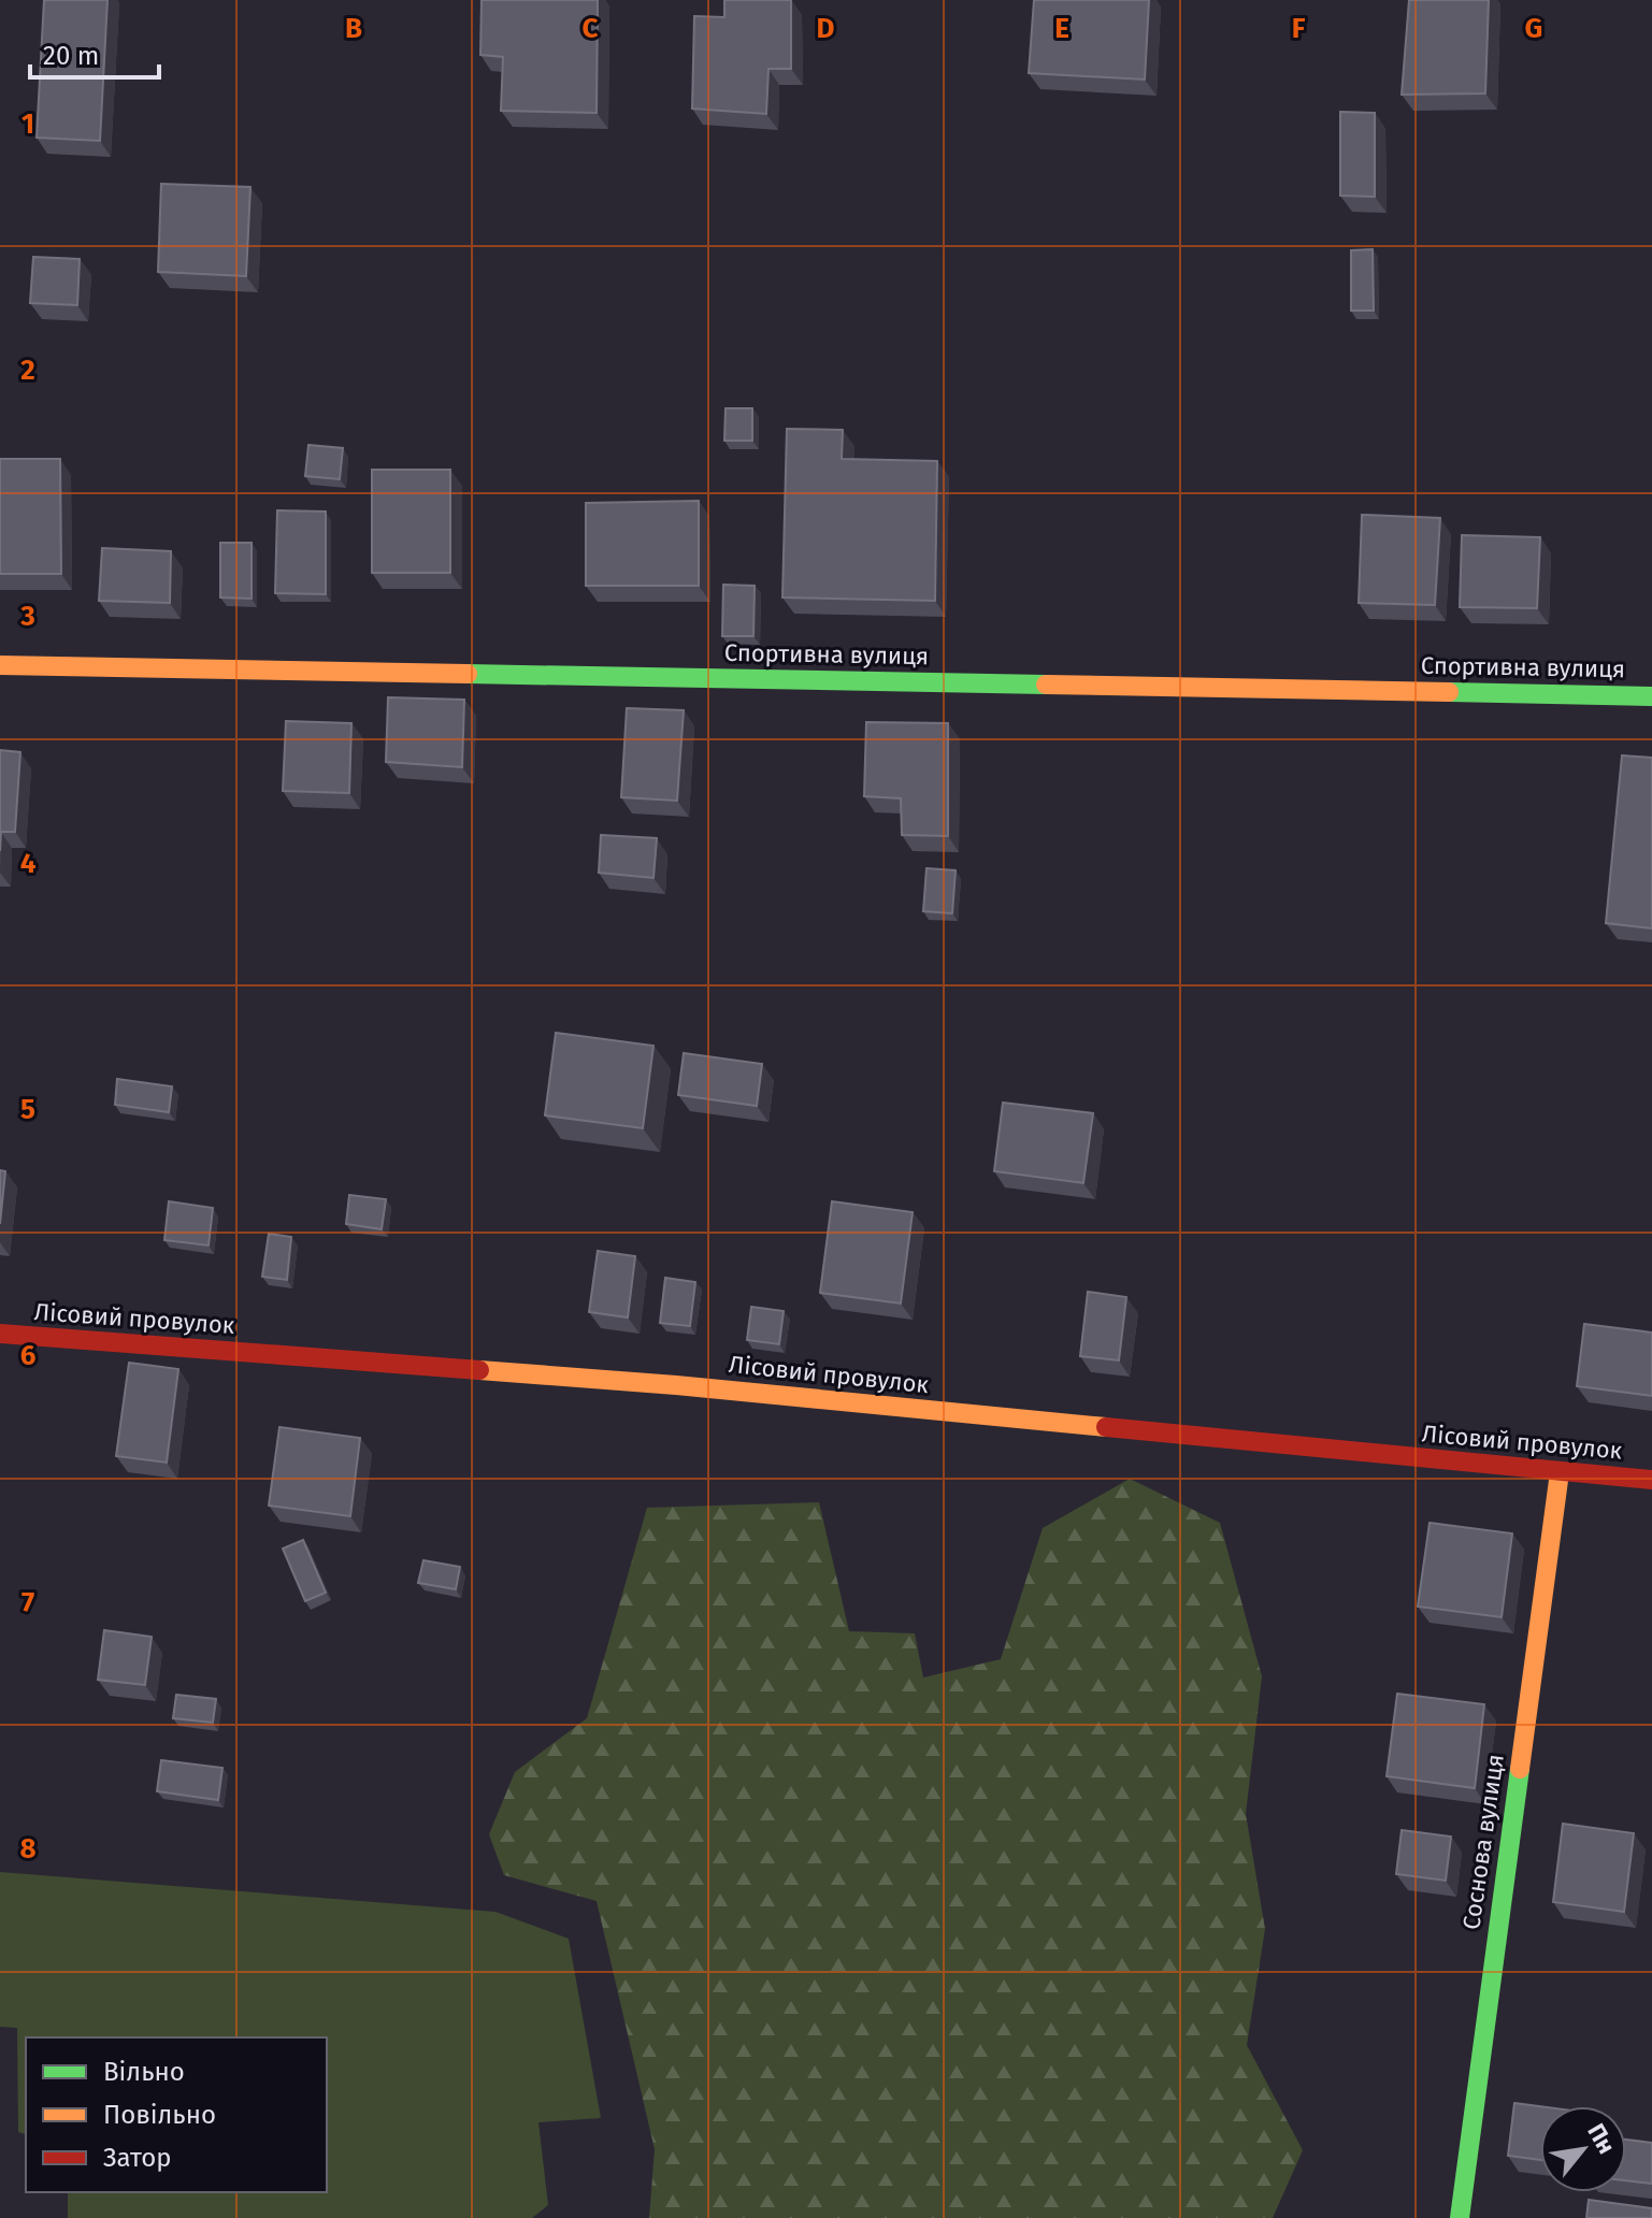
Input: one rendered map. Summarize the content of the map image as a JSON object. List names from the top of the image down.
{
  "streets": {
    "street": ["Спортивна вулиця", "Лісовий провулок", "Соснова вулиця"]
  },
  "crossings": [
    ["Лісовий провулок", "Соснова вулиця"]
  ],
  "legend": ["Вільно", "Повільно", "Затор"],
  "scale_bar": "20 m",
  "north": "top right",
  "grid": {
    "columns": [
      "B",
      "C",
      "D",
      "E",
      "F",
      "G"
    ],
    "rows": [
      "1",
      "2",
      "3",
      "4",
      "5",
      "6",
      "7",
      "8"
    ]
  }
}
